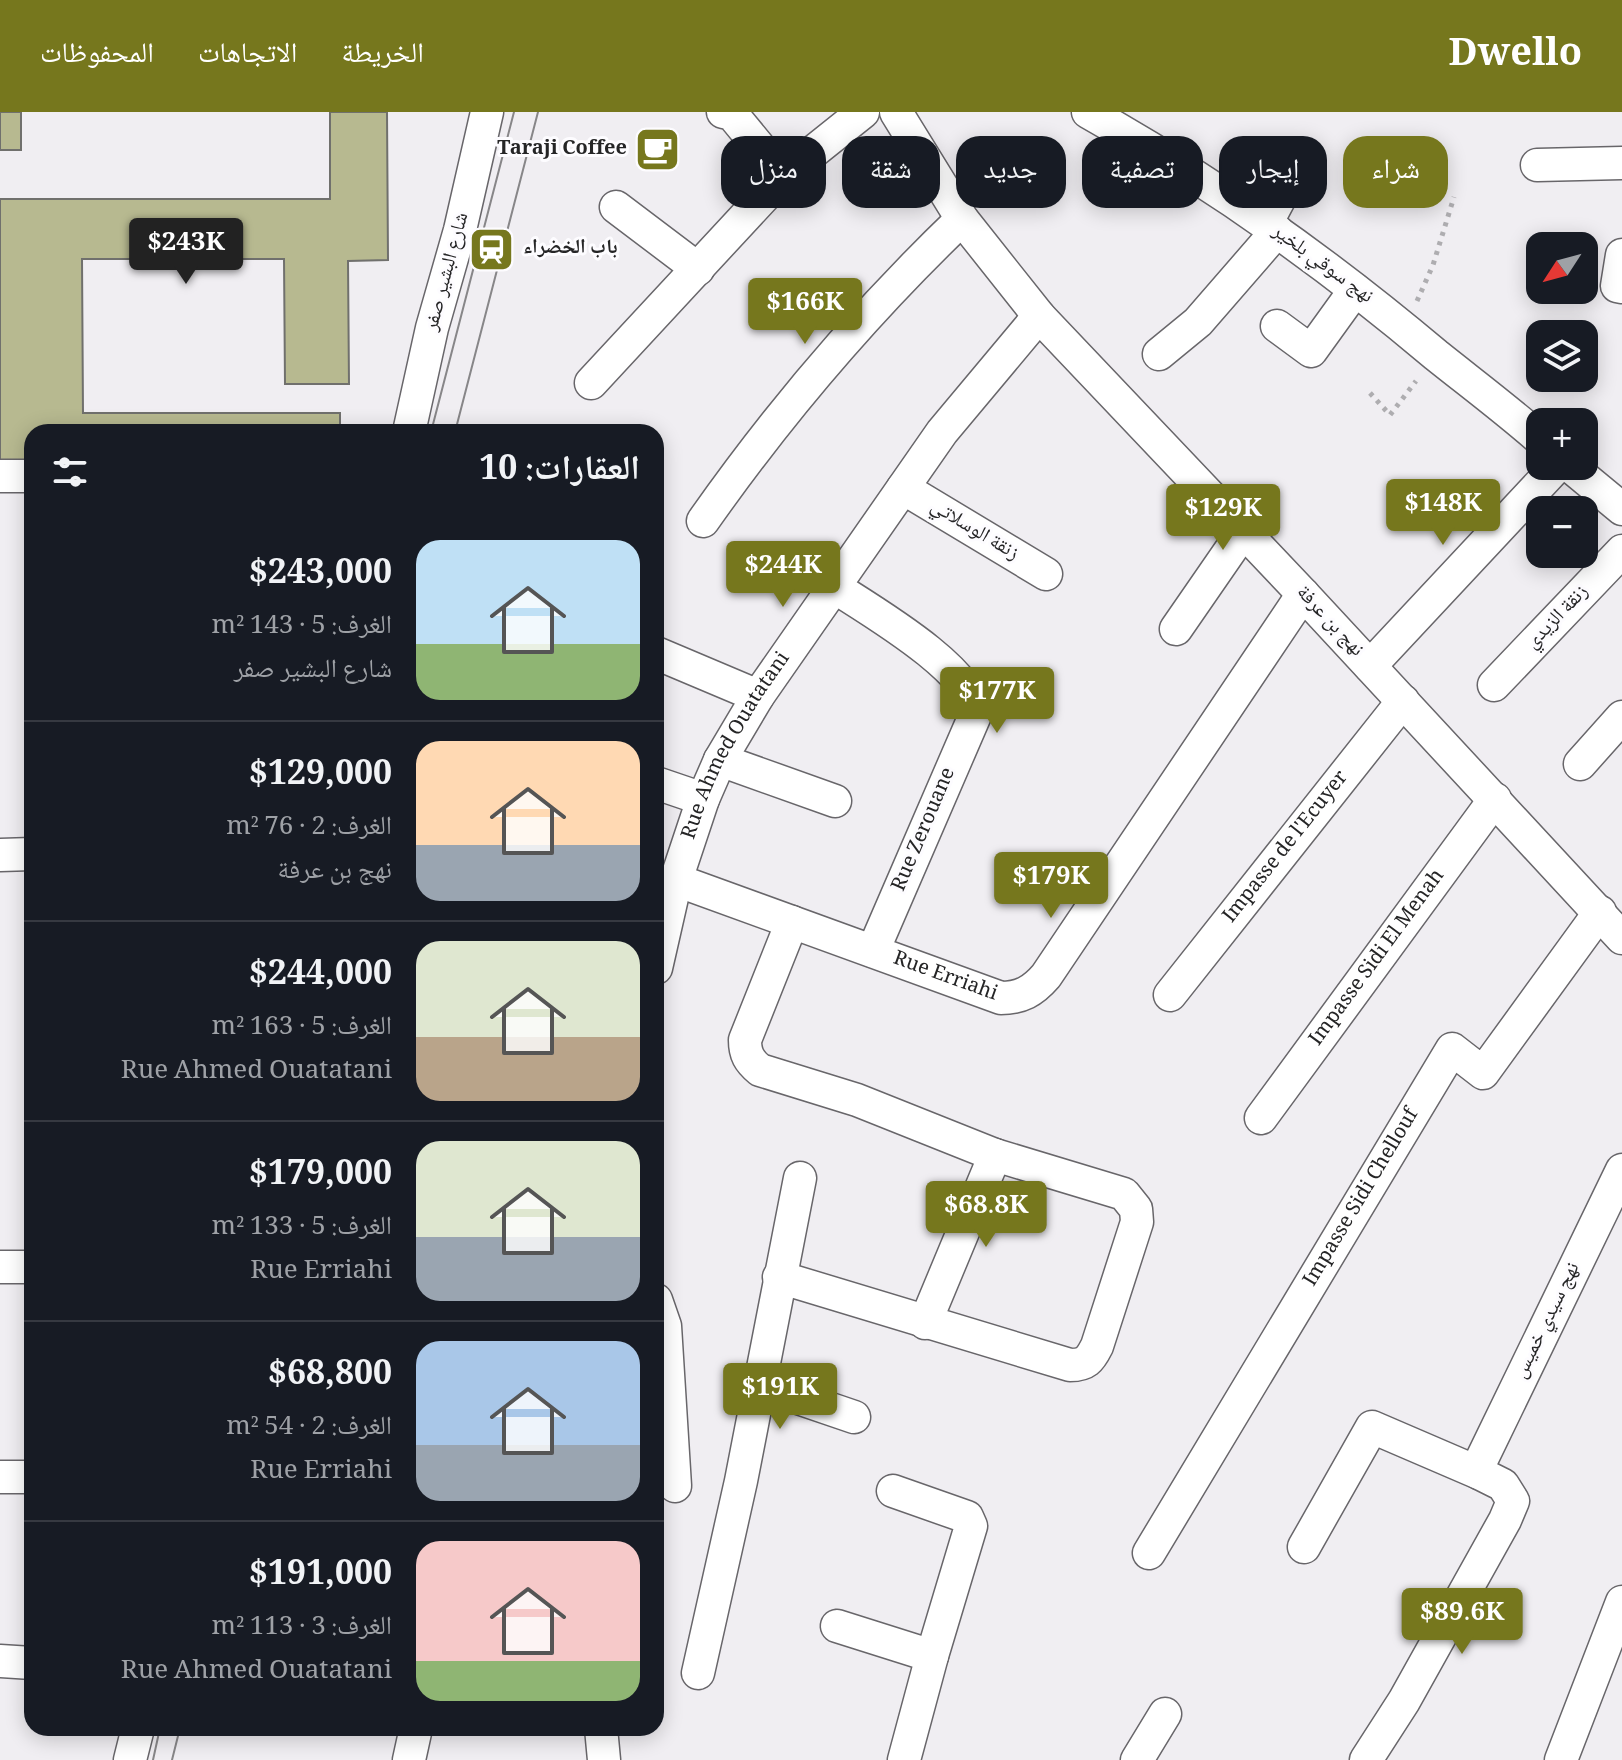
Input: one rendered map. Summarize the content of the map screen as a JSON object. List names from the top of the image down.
{
  "streets": {
    "street": [
      "نهج سوقي بلخير",
      "شارع البشير صفر",
      "زنقة الوسلاتي",
      "زنقة الزيدي",
      "نهج بن عرفة",
      "Rue Ahmed Ouatatani",
      "Rue Zerouane",
      "Impasse de l'Ecuyer",
      "Impasse Sidi El Menah",
      "Rue Erriahi",
      "Impasse Sidi Chellouf",
      "نهج سيدي خميس"
    ]
  },
  "crossings": [
    ["زنقة الوسلاتي", "Rue Ahmed Ouatatani"],
    ["نهج بن عرفة", "Rue Ahmed Ouatatani"],
    ["نهج بن عرفة", "Impasse de l'Ecuyer"],
    ["نهج بن عرفة", "Impasse Sidi El Menah"],
    ["نهج بن عرفة", "Rue Erriahi"],
    ["نهج بن عرفة", "Impasse Sidi Chellouf"],
    ["Rue Ahmed Ouatatani", "Rue Zerouane"],
    ["Rue Ahmed Ouatatani", "Rue Erriahi"],
    ["Rue Zerouane", "Rue Erriahi"]
  ],
  "places": {
    "cafe": ["Taraji Coffee"],
    "station": ["باب الخضراء"]
  },
  "north": "bottom left",
  "page": {
    "header": "Dwello",
    "nav": ["الخريطة", "الاتجاهات", "المحفوظات"],
    "chip": [
      "شراء",
      "إيجار",
      "تصفية",
      "جديد",
      "شقة",
      "منزل"
    ],
    "price": [
      "$243K",
      "$166K",
      "$148K",
      "$129K",
      "$244K",
      "$177K",
      "$179K",
      "$68.8K",
      "$191K",
      "$89.6K"
    ],
    "map_buttons": ["+", "−"],
    "heading": "العقارات: 10",
    "list": [
      {
        "name": "$243,000",
        "note": "الغرف: 5 · 143 m² · شارع البشير صفر"
      },
      {
        "name": "$129,000",
        "note": "الغرف: 2 · 76 m² · نهج بن عرفة"
      },
      {
        "name": "$244,000",
        "note": "الغرف: 5 · 163 m² · Rue Ahmed Ouatatani"
      },
      {
        "name": "$179,000",
        "note": "الغرف: 5 · 133 m² · Rue Erriahi"
      },
      {
        "name": "$68,800",
        "note": "الغرف: 2 · 54 m² · Rue Erriahi"
      },
      {
        "name": "$191,000",
        "note": "الغرف: 3 · 113 m² · Rue Ahmed Ouatatani"
      }
    ]
  }
}
